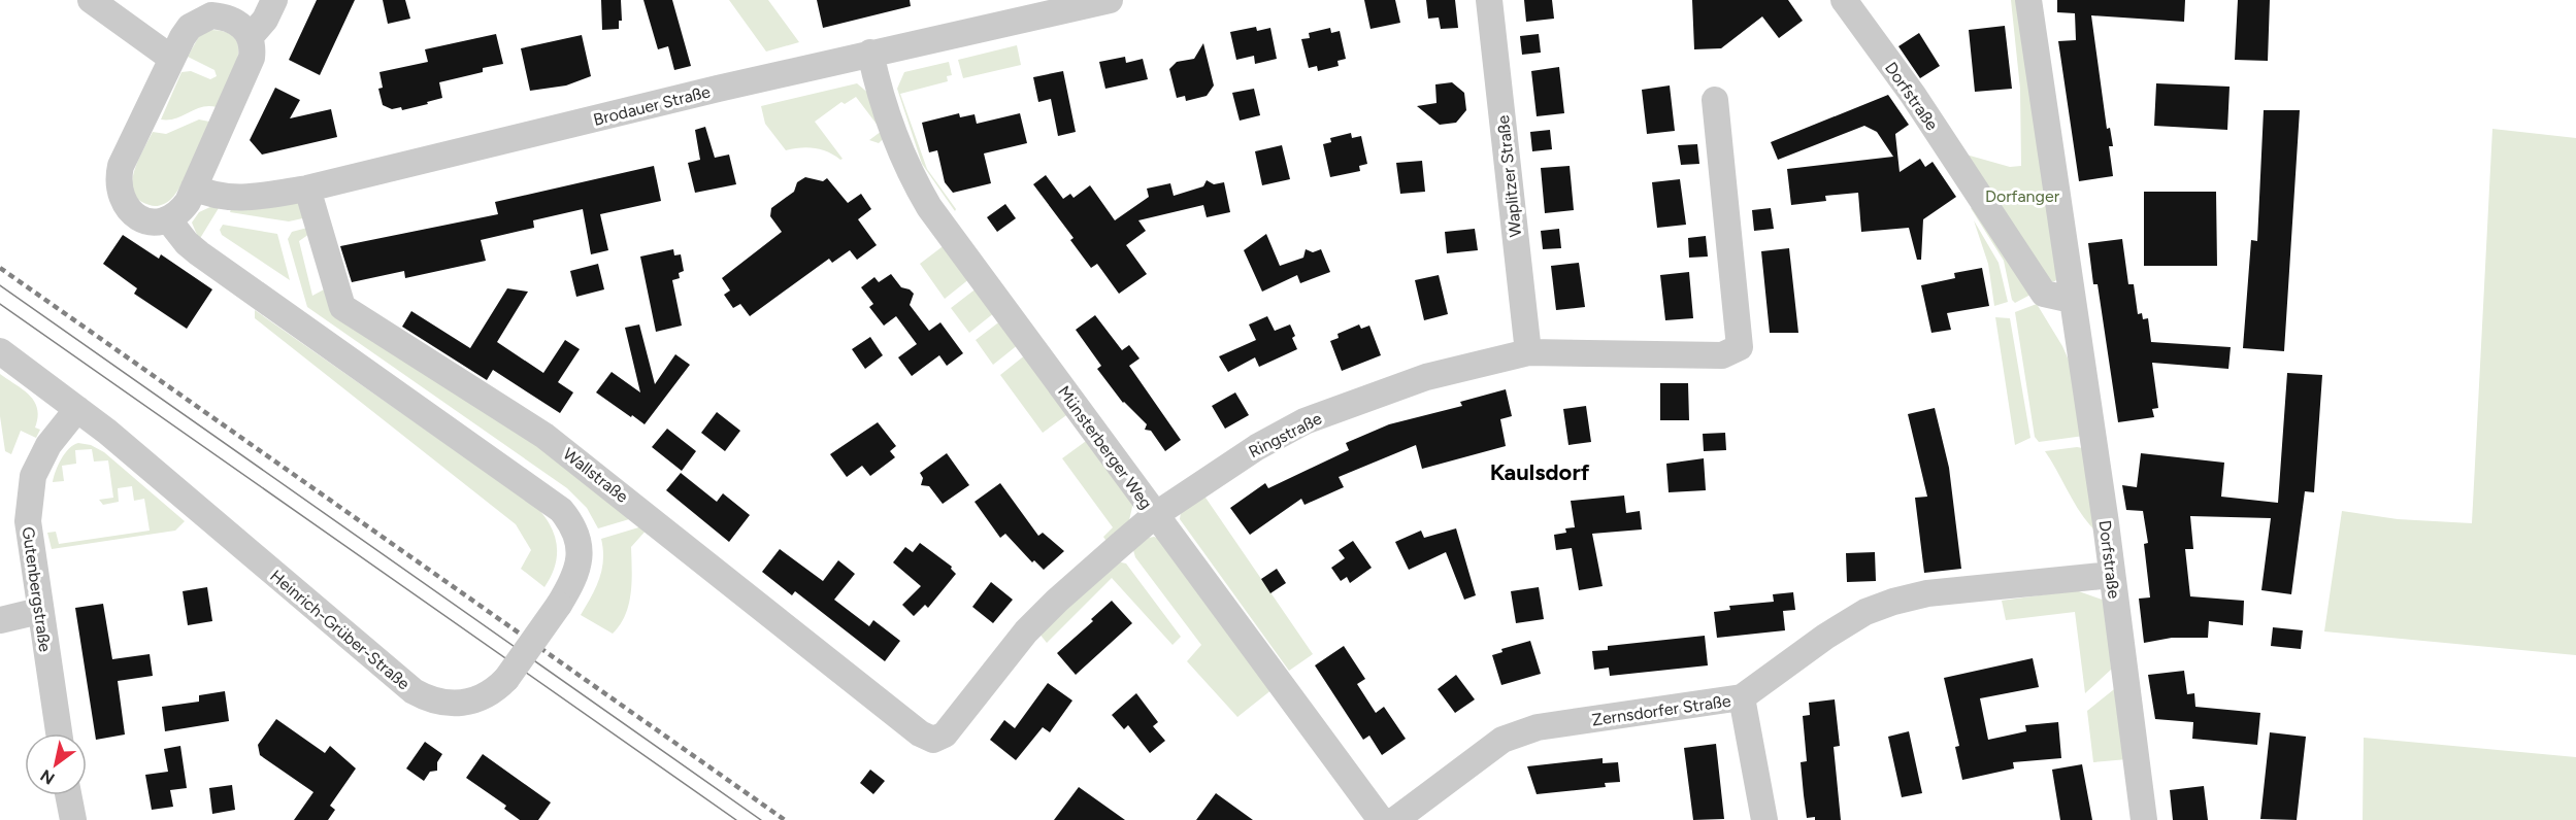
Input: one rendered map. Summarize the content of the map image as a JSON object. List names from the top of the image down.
{
  "streets": {
    "street": [
      "Dorfstraße",
      "Brodauer Straße",
      "Waplitzer Straße",
      "Ringstraße",
      "Münsterberger Weg",
      "Wallstraße",
      "Gutenbergstraße",
      "Heinrich-Grüber-Straße",
      "Zernsdorfer Straße"
    ]
  },
  "crossings": [
    ["Dorfstraße", "Zernsdorfer Straße"],
    ["Brodauer Straße", "Münsterberger Weg"],
    ["Brodauer Straße", "Wallstraße"],
    ["Waplitzer Straße", "Ringstraße"],
    ["Ringstraße", "Münsterberger Weg"],
    ["Ringstraße", "Wallstraße"],
    ["Gutenbergstraße", "Heinrich-Grüber-Straße"]
  ],
  "districts": ["Kaulsdorf"],
  "parks": ["Dorfanger"],
  "north": "bottom left"
}
